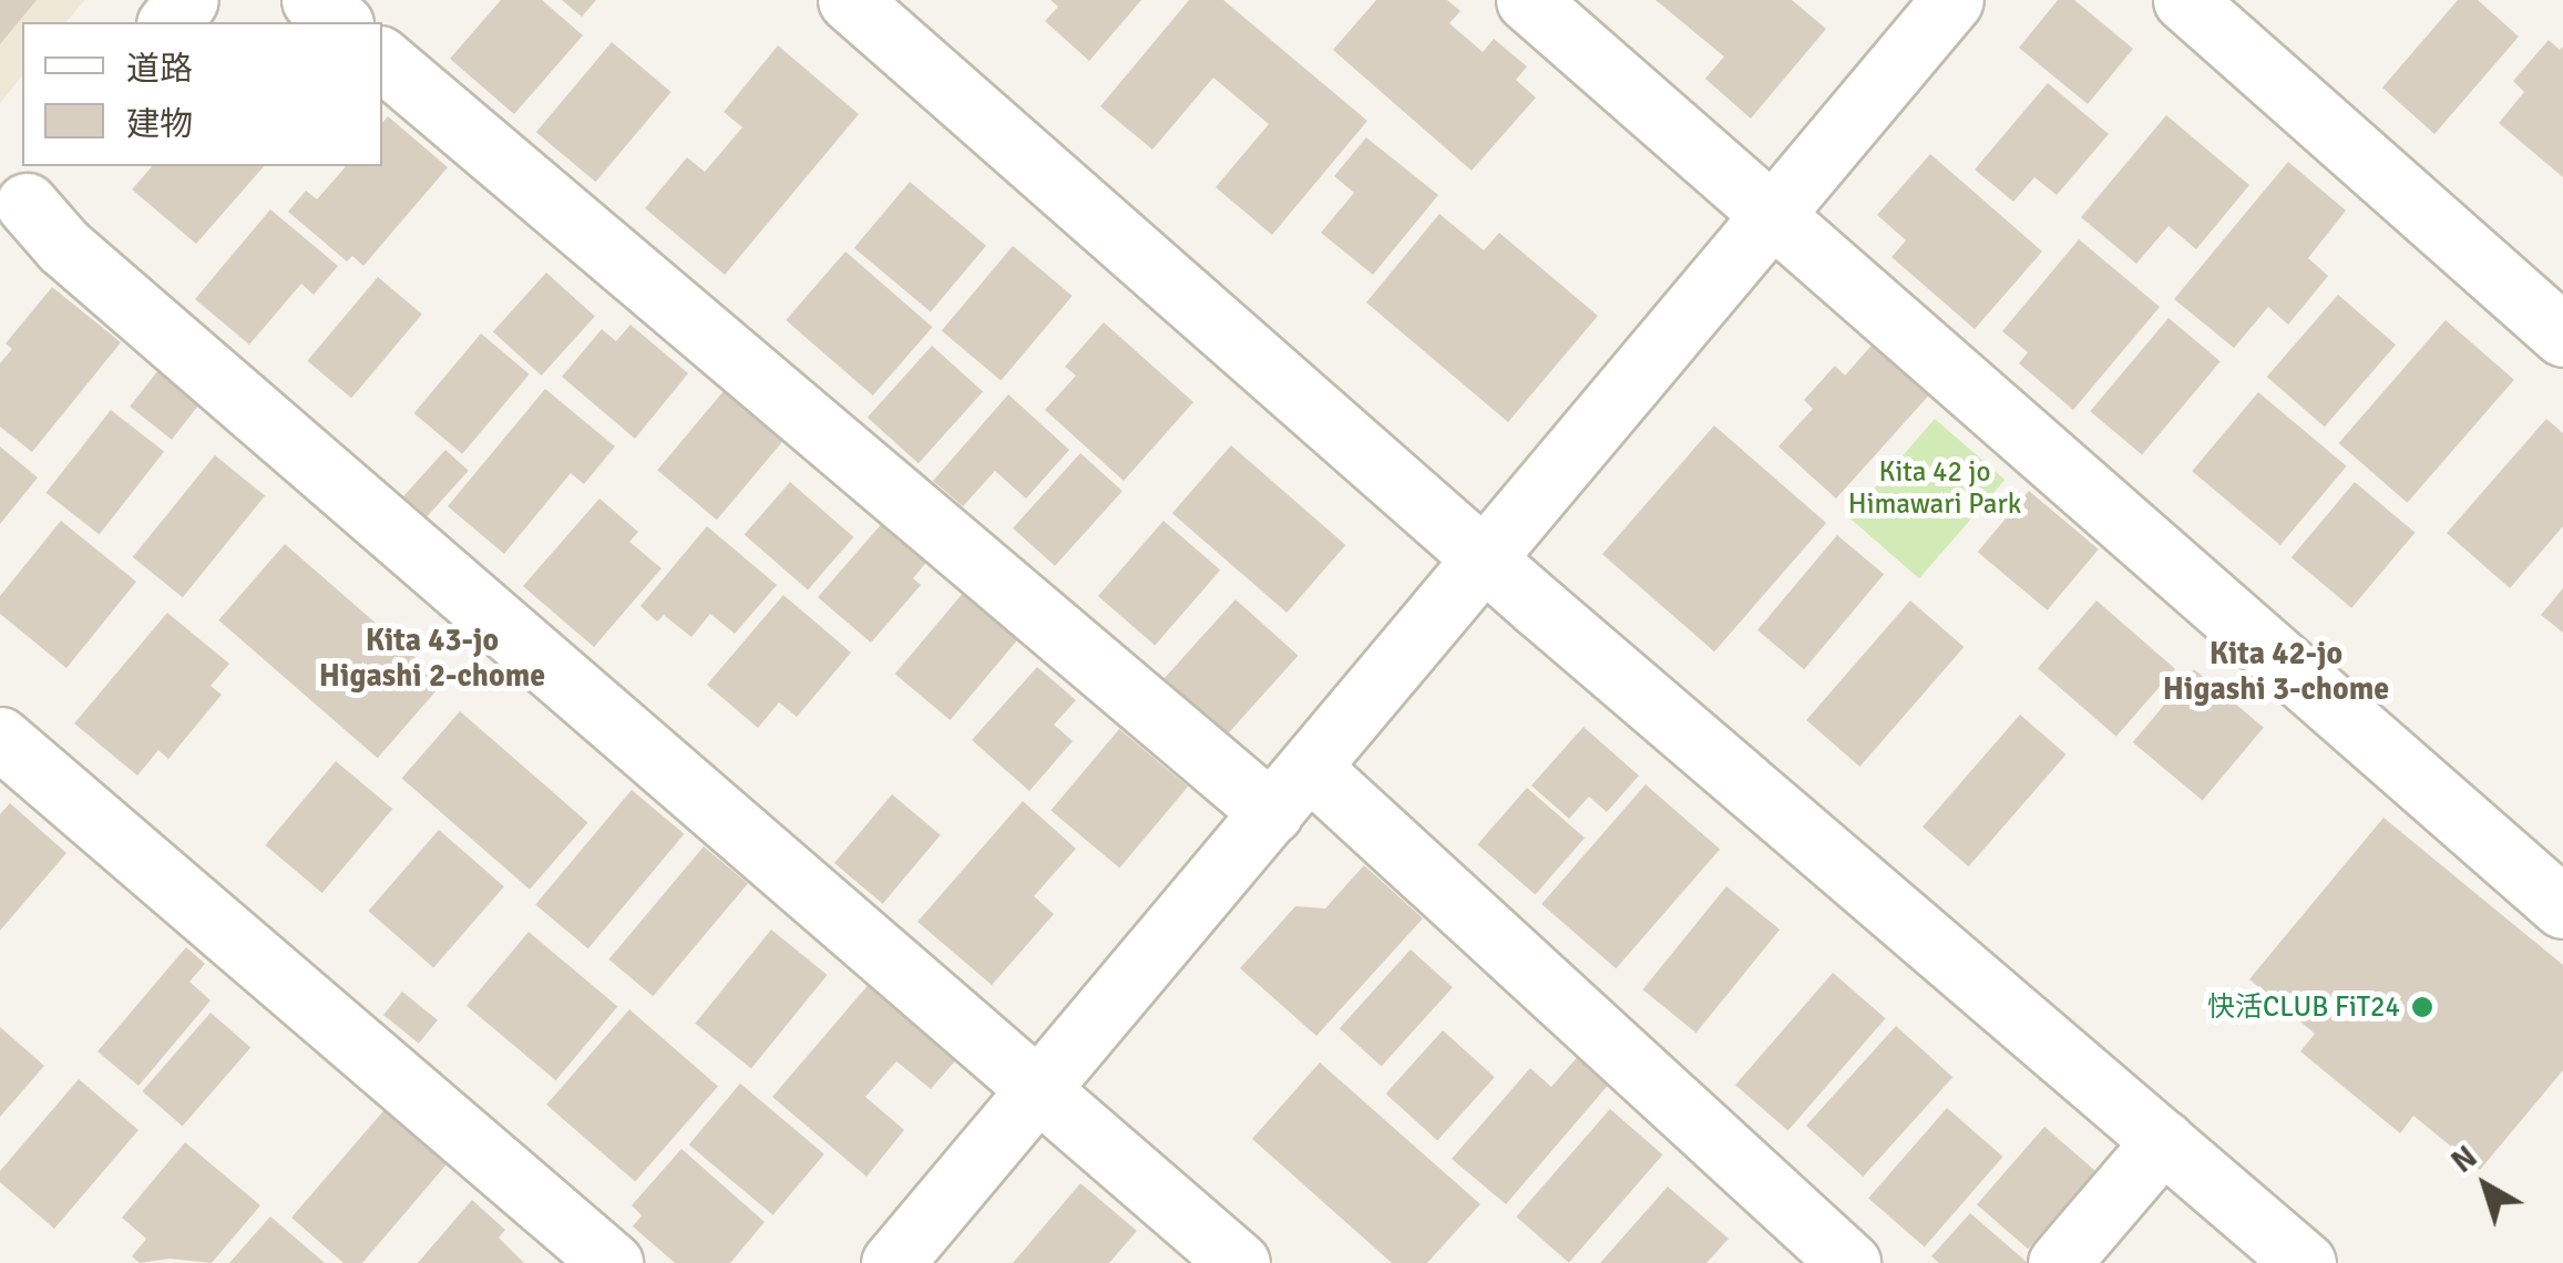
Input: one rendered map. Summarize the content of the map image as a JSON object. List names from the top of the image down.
{
  "districts": ["Kita 43-jo Higashi 2-chome", "Kita 42-jo Higashi 3-chome"],
  "parks": ["Kita 42 jo Himawari Park"],
  "places": ["快活CLUB FiT24"],
  "legend": ["道路", "建物"],
  "north": "top left"
}
